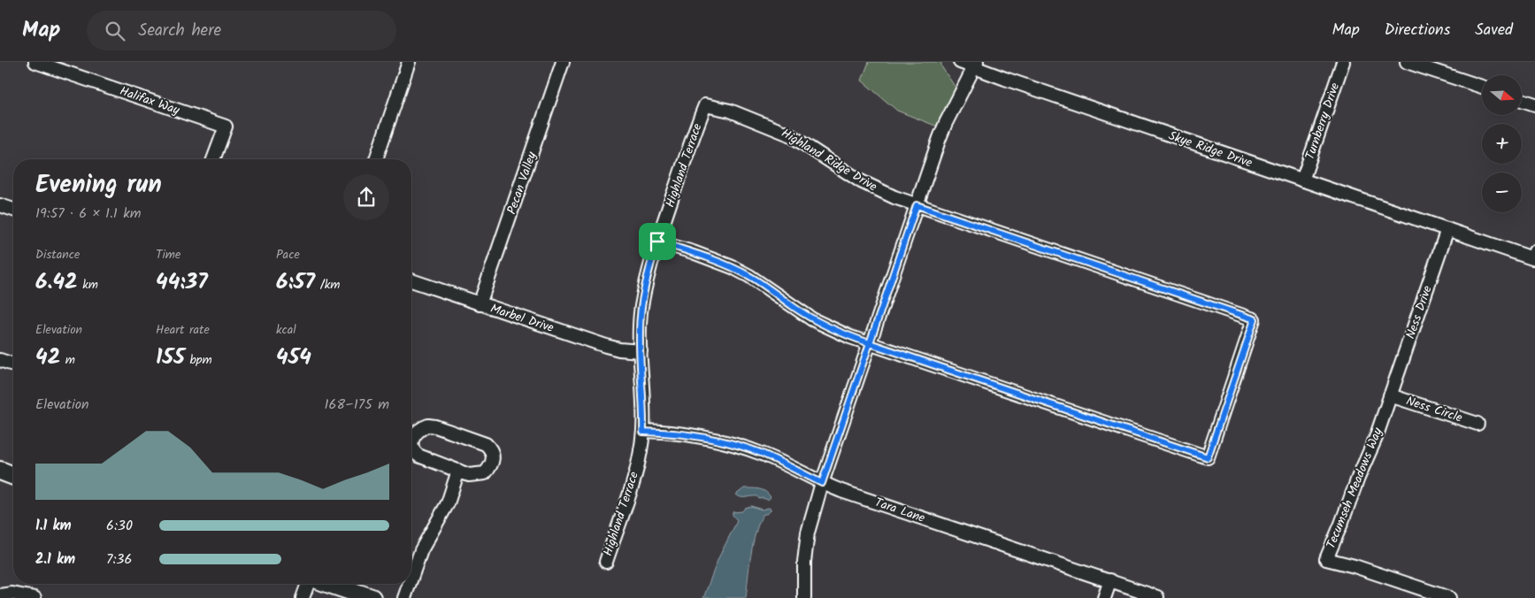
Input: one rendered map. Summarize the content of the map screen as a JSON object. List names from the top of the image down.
{
  "streets": {
    "street": [
      "Halifax Way",
      "Turnberry Drive",
      "Skye Ridge Drive",
      "Highland Ridge Drive",
      "Highland Terrace",
      "Pecan Valley",
      "Ness Drive",
      "Marbel Drive",
      "Ness Circle",
      "Tecumseh Meadows Way",
      "Tara Lane"
    ]
  },
  "crossings": [
    ["Turnberry Drive", "Skye Ridge Drive"],
    ["Skye Ridge Drive", "Ness Drive"],
    ["Highland Ridge Drive", "Highland Terrace"],
    ["Highland Terrace", "Marbel Drive"],
    ["Highland Terrace", "Tara Lane"],
    ["Pecan Valley", "Marbel Drive"],
    ["Ness Drive", "Ness Circle"],
    ["Ness Drive", "Tecumseh Meadows Way"],
    ["Ness Circle", "Tecumseh Meadows Way"]
  ],
  "north": "right",
  "page": {
    "header": "Map",
    "search": "Search here",
    "nav": ["Map", "Directions", "Saved"],
    "map_buttons": ["+", "−"],
    "heading": ["Evening run", "19:57 · 6 × 1.1 km"],
    "stats": [
      ["Distance", "6.42 km"],
      ["Time", "44:37"],
      ["Pace", "6:57 /km"],
      ["Elevation", "42 m"],
      ["Heart rate", "155 bpm"],
      ["kcal", "454"]
    ],
    "chart": ["Elevation", "168–175 m"],
    "list": [
      {
        "name": "1.1 km",
        "note": "6:30"
      },
      {
        "name": "2.1 km",
        "note": "7:36"
      }
    ]
  }
}
